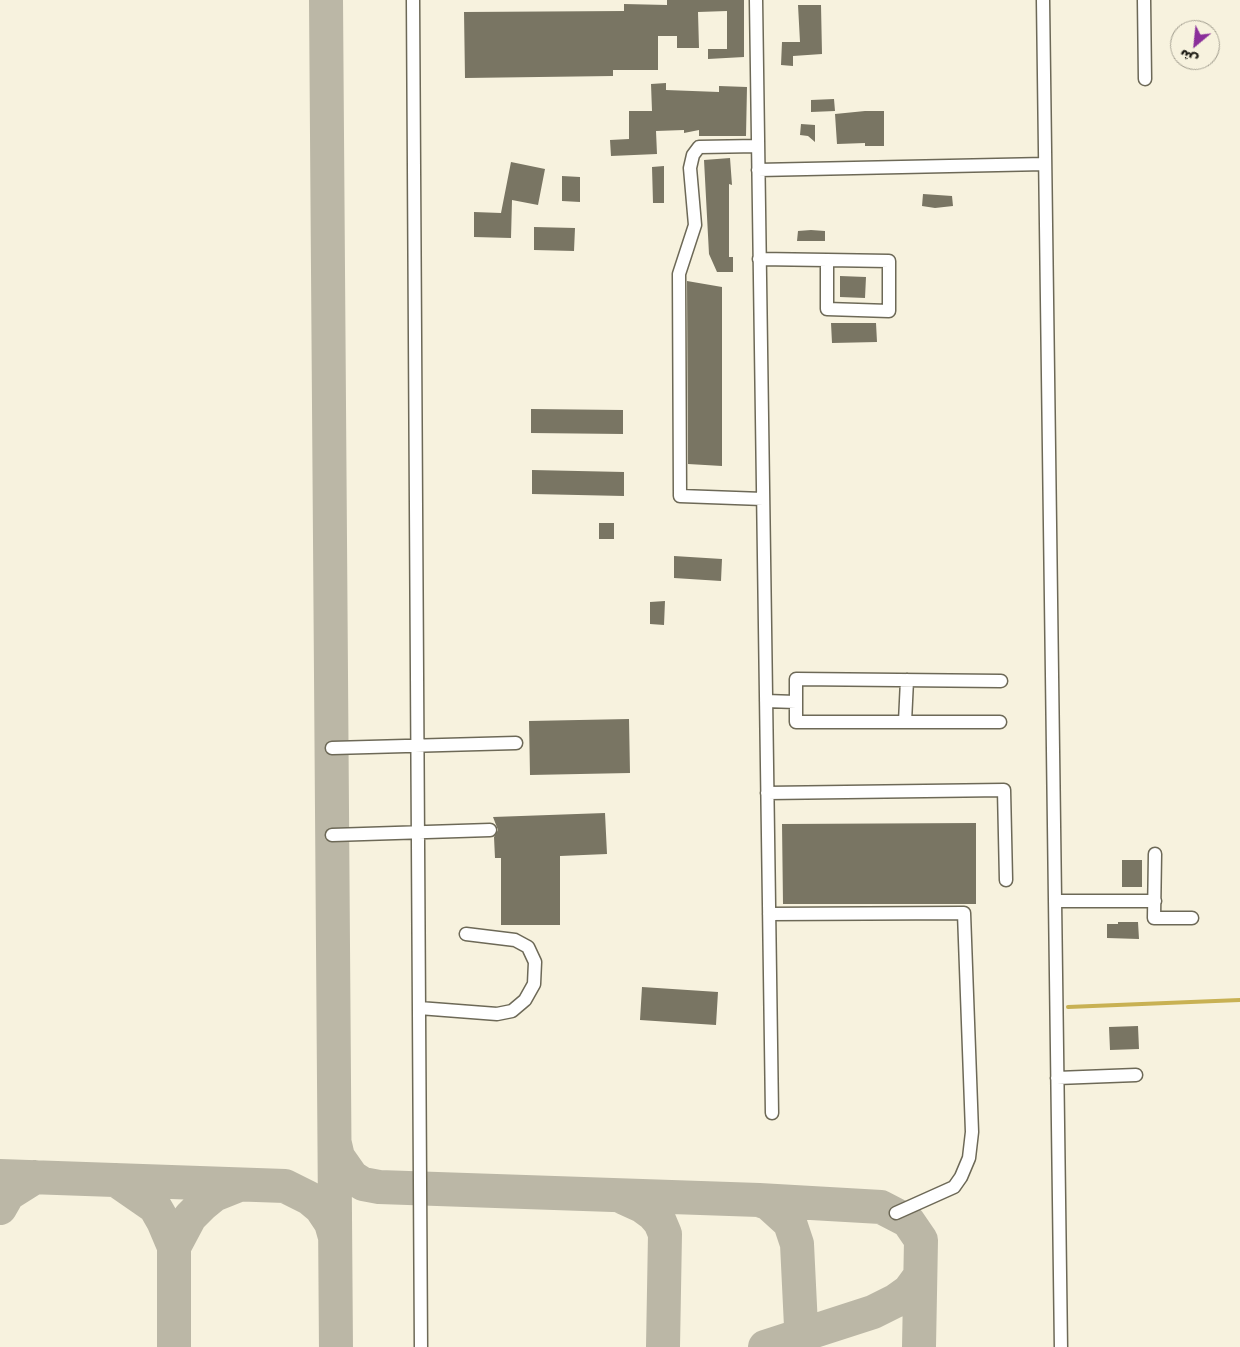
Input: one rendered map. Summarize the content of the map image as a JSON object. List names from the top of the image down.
{
  "north": "bottom left"
}
